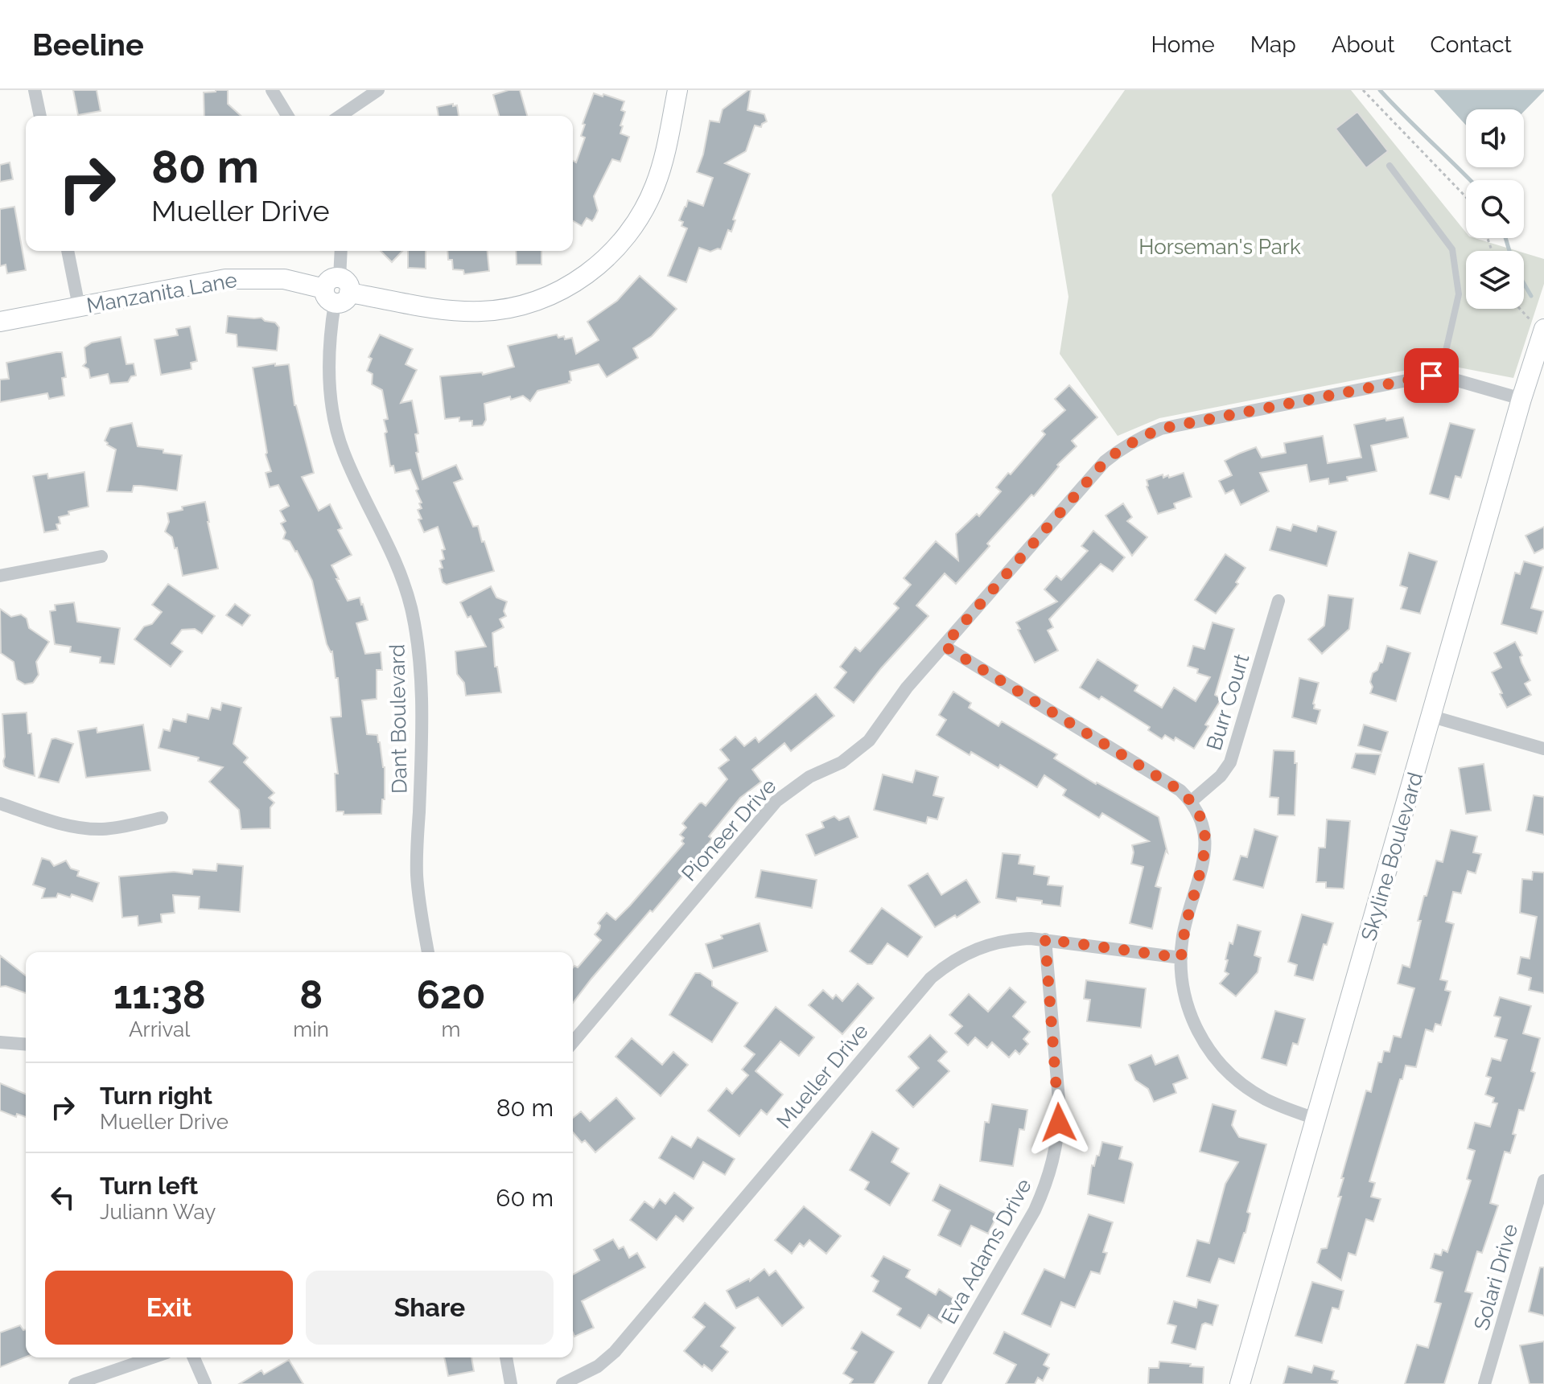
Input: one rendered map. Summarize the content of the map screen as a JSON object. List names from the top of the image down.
{
  "streets": {
    "street": [
      "Manzanita Lane",
      "Burr Court",
      "Dant Boulevard",
      "Pioneer Drive",
      "Skyline Boulevard",
      "Mueller Drive",
      "Eva Adams Drive",
      "Solari Drive"
    ]
  },
  "crossings": [
    ["Manzanita Lane", "Dant Boulevard"],
    ["Pioneer Drive", "Skyline Boulevard"],
    ["Mueller Drive", "Eva Adams Drive"]
  ],
  "parks": ["Horseman's Park"],
  "page": {
    "header": "Beeline",
    "nav": [
      "Home",
      "Map",
      "About",
      "Contact"
    ],
    "turn": ["80 m", "Mueller Drive"],
    "eta": [
      "11:38",
      "Arrival",
      "8",
      "min",
      "620",
      "m"
    ],
    "list": [
      {
        "name": "Turn right",
        "note": "Mueller Drive",
        "value": "80 m"
      },
      {
        "name": "Turn left",
        "note": "Juliann Way",
        "value": "60 m"
      }
    ],
    "buttons": ["Exit", "Share"]
  }
}
